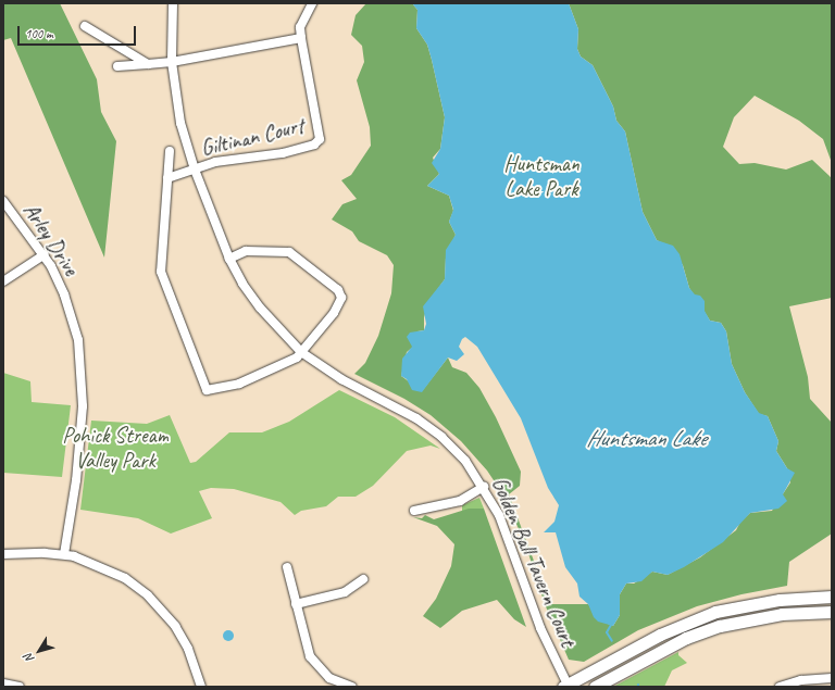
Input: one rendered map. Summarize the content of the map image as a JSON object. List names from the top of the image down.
{
  "streets": {
    "street": ["Giltinan Court", "Arley Drive", "Golden Ball Tavern Court"]
  },
  "crossings": [
    ["Giltinan Court", "Golden Ball Tavern Court"]
  ],
  "water": ["Huntsman Lake"],
  "parks": ["Huntsman Lake Park", "Pohick Stream Valley Park"],
  "scale_bar": "100 m",
  "north": "bottom left"
}
